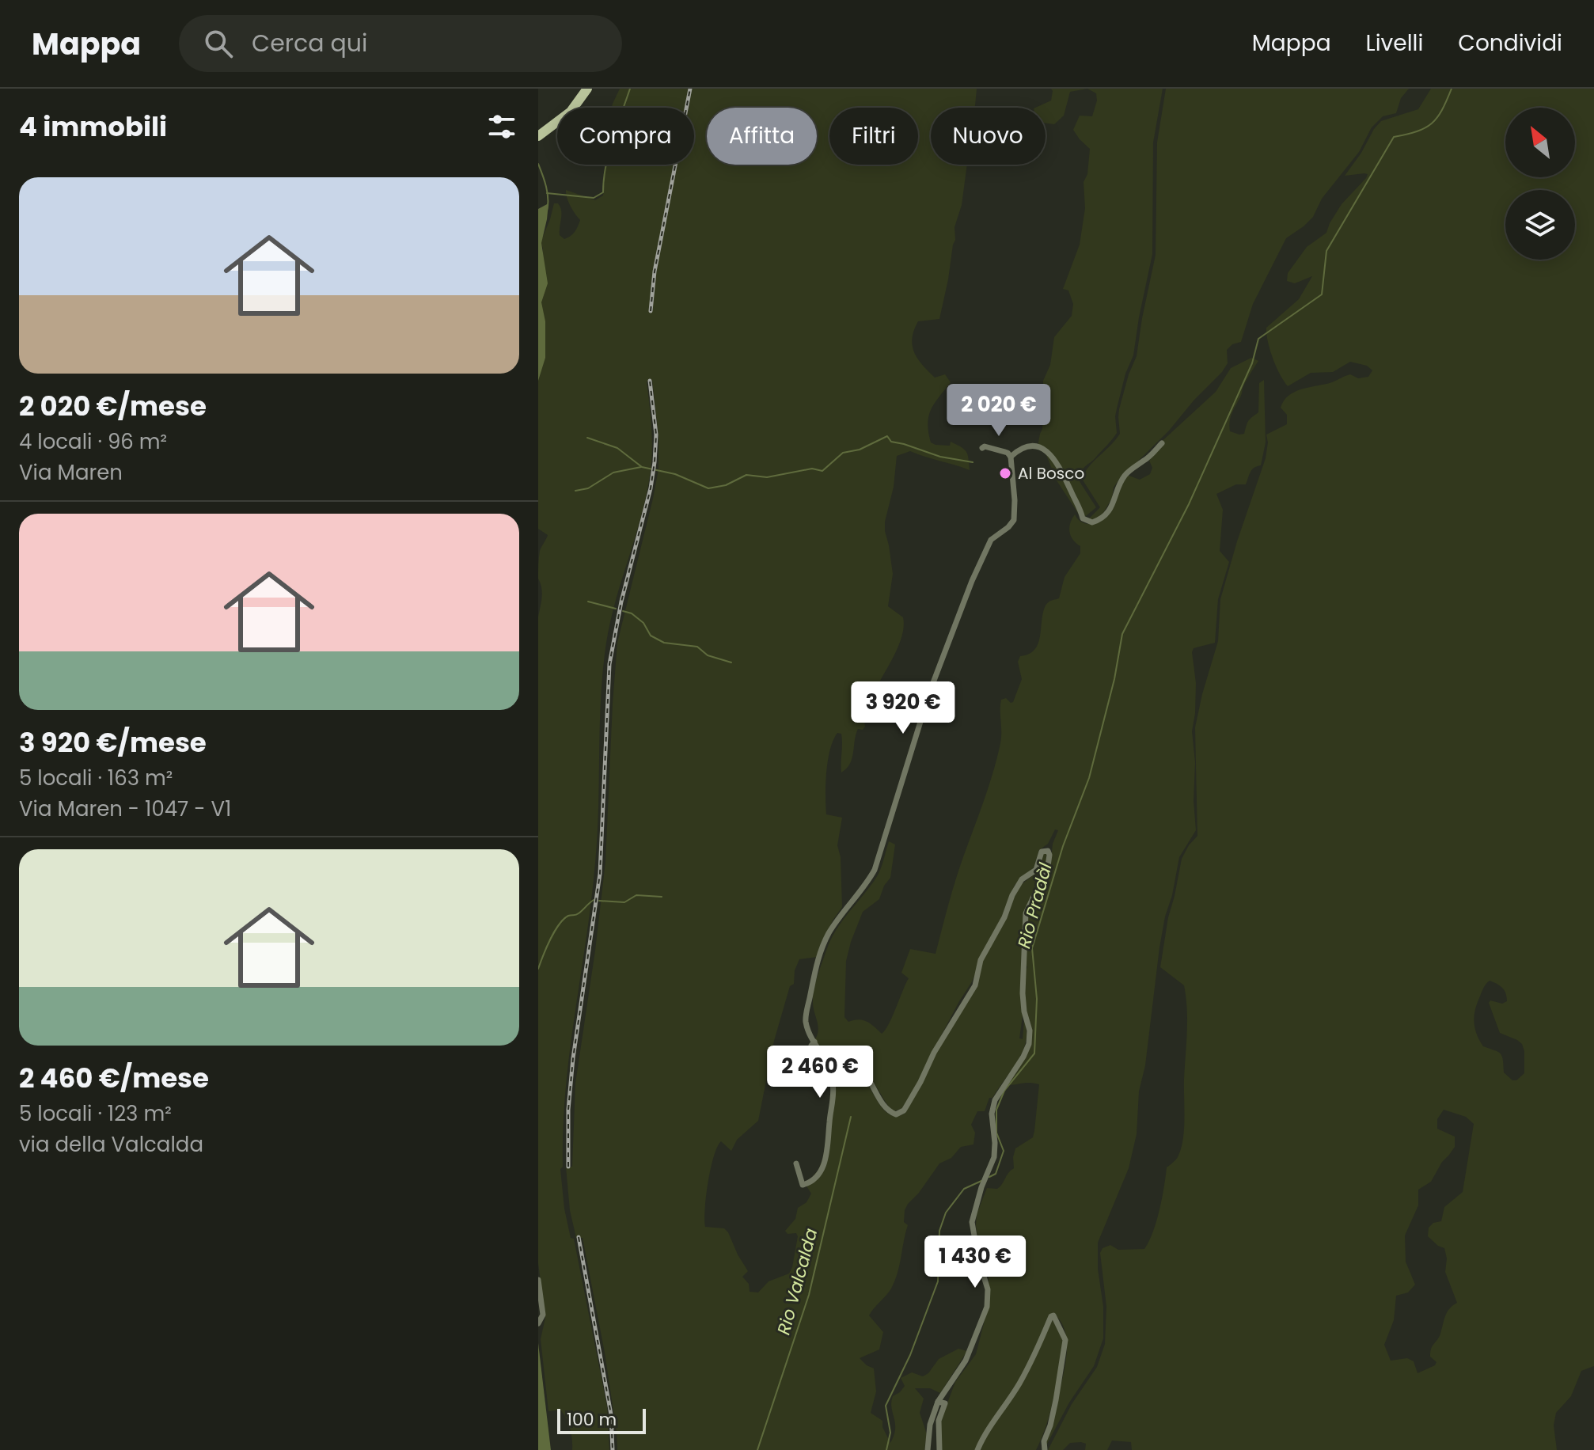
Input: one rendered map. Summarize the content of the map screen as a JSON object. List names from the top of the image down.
{
  "water": ["Rio Pradàl", "Rio Valcalda"],
  "places": ["Al Bosco"],
  "scale_bar": "100 m",
  "north": "top left",
  "page": {
    "header": "Mappa",
    "search": "Cerca qui",
    "nav": ["Mappa", "Livelli", "Condividi"],
    "heading": "4 immobili",
    "chip": [
      "Compra",
      "Affitta",
      "Filtri",
      "Nuovo"
    ],
    "list": [
      {
        "name": "2 020 €/mese",
        "note": "4 locali · 96 m² · Via Maren"
      },
      {
        "name": "3 920 €/mese",
        "note": "5 locali · 163 m² · Via Maren - 1047 - V1"
      },
      {
        "name": "2 460 €/mese",
        "note": "5 locali · 123 m² · via della Valcalda"
      }
    ],
    "price": [
      "2 020 €",
      "3 920 €",
      "2 460 €",
      "1 430 €"
    ],
    "scale": "100 m"
  }
}
